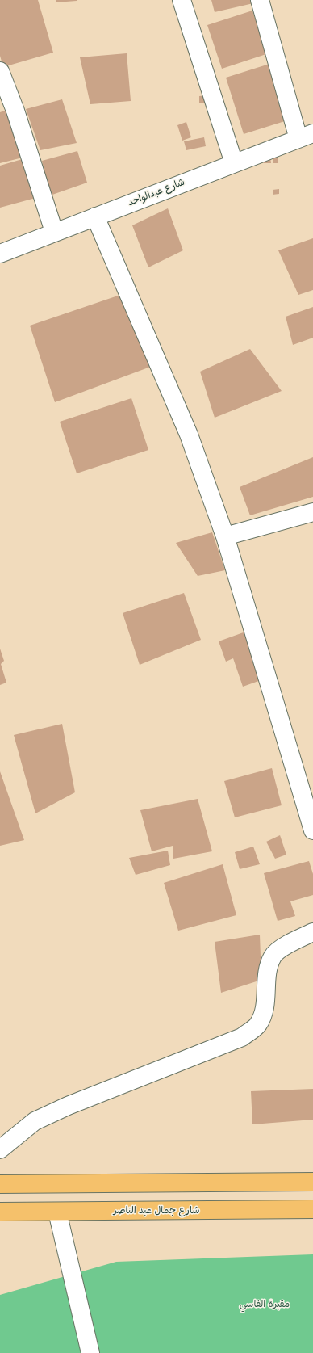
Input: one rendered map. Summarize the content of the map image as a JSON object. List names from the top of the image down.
{
  "streets": {
    "main road": ["شارع جمال عبد الناصر"],
    "street": ["شارع عبدالواحد"]
  },
  "parks": ["مقبرة الفاسي"]
}
